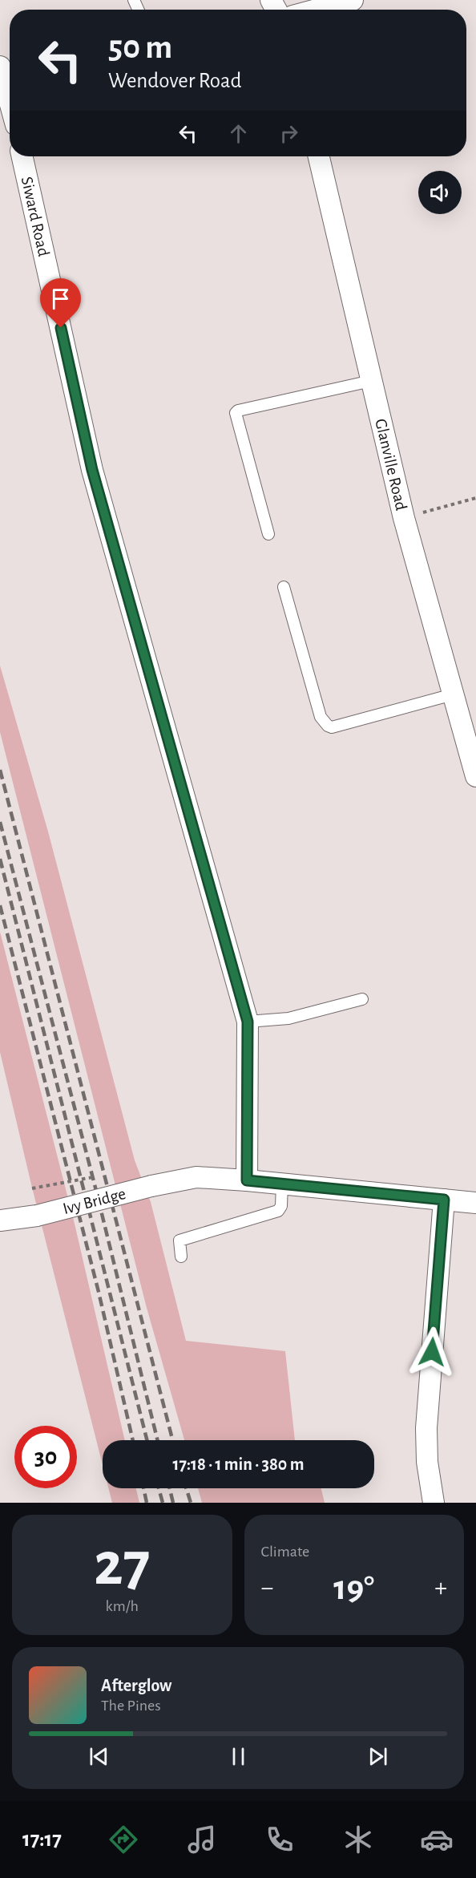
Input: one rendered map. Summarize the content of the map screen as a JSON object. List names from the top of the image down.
{
  "streets": {
    "street": ["Siward Road", "Glanville Road", "Ivy Bridge"]
  },
  "crossings": [
    ["Siward Road", "Ivy Bridge"]
  ],
  "page": {
    "turn": ["50 m", "Wendover Road"],
    "limit": "30",
    "trip": "17:18 · 1 min · 380 m",
    "tile": [
      ["27", "km/h"],
      "Climate"
    ],
    "heat": ["−", "19°", "+"],
    "song": ["Afterglow", "The Pines"],
    "tabs": "17:17"
  }
}
